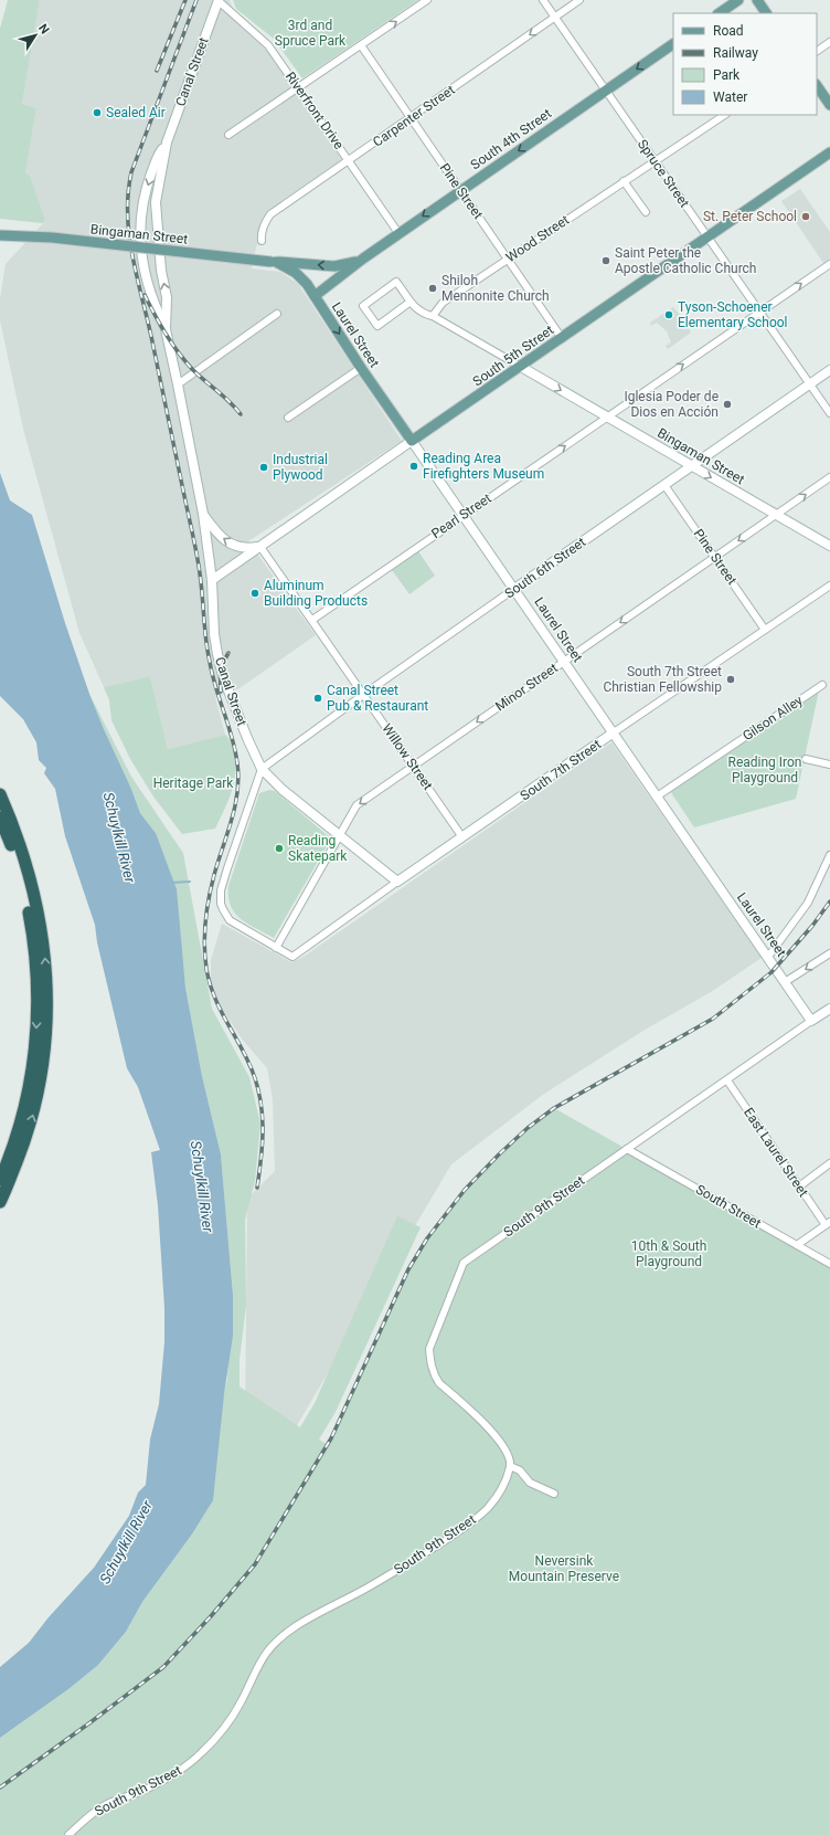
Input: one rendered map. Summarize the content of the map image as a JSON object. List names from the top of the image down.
{
  "streets": {
    "main road": [
      "South 4th Street",
      "Bingaman Street",
      "Laurel Street",
      "South 5th Street"
    ],
    "street": [
      "Canal Street",
      "Riverfront Drive",
      "Carpenter Street",
      "Spruce Street",
      "Pine Street",
      "Wood Street",
      "Pearl Street",
      "South 6th Street",
      "Minor Street",
      "Gilson Alley",
      "Willow Street",
      "South 7th Street",
      "East Laurel Street",
      "South 9th Street",
      "South Street"
    ]
  },
  "crossings": [
    ["Canal Street", "Riverfront Drive"],
    ["Canal Street", "South 5th Street"],
    ["Canal Street", "South 6th Street"],
    ["Riverfront Drive", "Carpenter Street"],
    ["Riverfront Drive", "South 4th Street"],
    ["Carpenter Street", "Spruce Street"],
    ["Carpenter Street", "Pine Street"],
    ["South 4th Street", "Spruce Street"],
    ["South 4th Street", "Pine Street"],
    ["South 4th Street", "Bingaman Street"],
    ["South 4th Street", "Laurel Street"],
    ["Spruce Street", "Wood Street"],
    ["Spruce Street", "South 5th Street"],
    ["Spruce Street", "Pearl Street"],
    ["Spruce Street", "South 6th Street"],
    ["Pine Street", "Wood Street"],
    ["Pine Street", "South 5th Street"],
    ["Pine Street", "South 6th Street"],
    ["Pine Street", "Minor Street"],
    ["Pine Street", "South 7th Street"],
    ["Bingaman Street", "Wood Street"],
    ["Bingaman Street", "Laurel Street"],
    ["Bingaman Street", "South 5th Street"],
    ["Bingaman Street", "Pearl Street"],
    ["Bingaman Street", "South 6th Street"],
    ["Bingaman Street", "Minor Street"],
    ["Laurel Street", "South 5th Street"],
    ["Laurel Street", "Pearl Street"],
    ["Laurel Street", "South 6th Street"],
    ["Laurel Street", "Minor Street"],
    ["Laurel Street", "Gilson Alley"],
    ["Laurel Street", "South 7th Street"],
    ["Laurel Street", "South 9th Street"],
    ["South 5th Street", "Willow Street"],
    ["Pearl Street", "Willow Street"],
    ["South 6th Street", "Willow Street"],
    ["Minor Street", "Willow Street"],
    ["Minor Street", "South 7th Street"],
    ["Willow Street", "South 7th Street"],
    ["East Laurel Street", "South 9th Street"],
    ["South 9th Street", "South Street"]
  ],
  "one_way": ["Carpenter Street", "South 4th Street", "Pearl Street"],
  "water": ["Schuylkill River"],
  "parks": [
    "3rd and Spruce Park",
    "Reading Iron Playground",
    "Heritage Park",
    "10th & South Playground",
    "Neversink Mountain Preserve"
  ],
  "places": [
    "Sealed Air",
    "St. Peter School",
    "Saint Peter the Apostle Catholic Church",
    "Shiloh Mennonite Church",
    "Tyson-Schoener Elementary School",
    "Iglesia Poder de Dios en Acción",
    "Reading Area Firefighters Museum",
    "Industrial Plywood",
    "Aluminum Building Products",
    "South 7th Street Christian Fellowship",
    "Canal Street Pub & Restaurant",
    "Reading Skatepark"
  ],
  "legend": [
    "Road",
    "Railway",
    "Park",
    "Water"
  ],
  "north": "top right"
}
